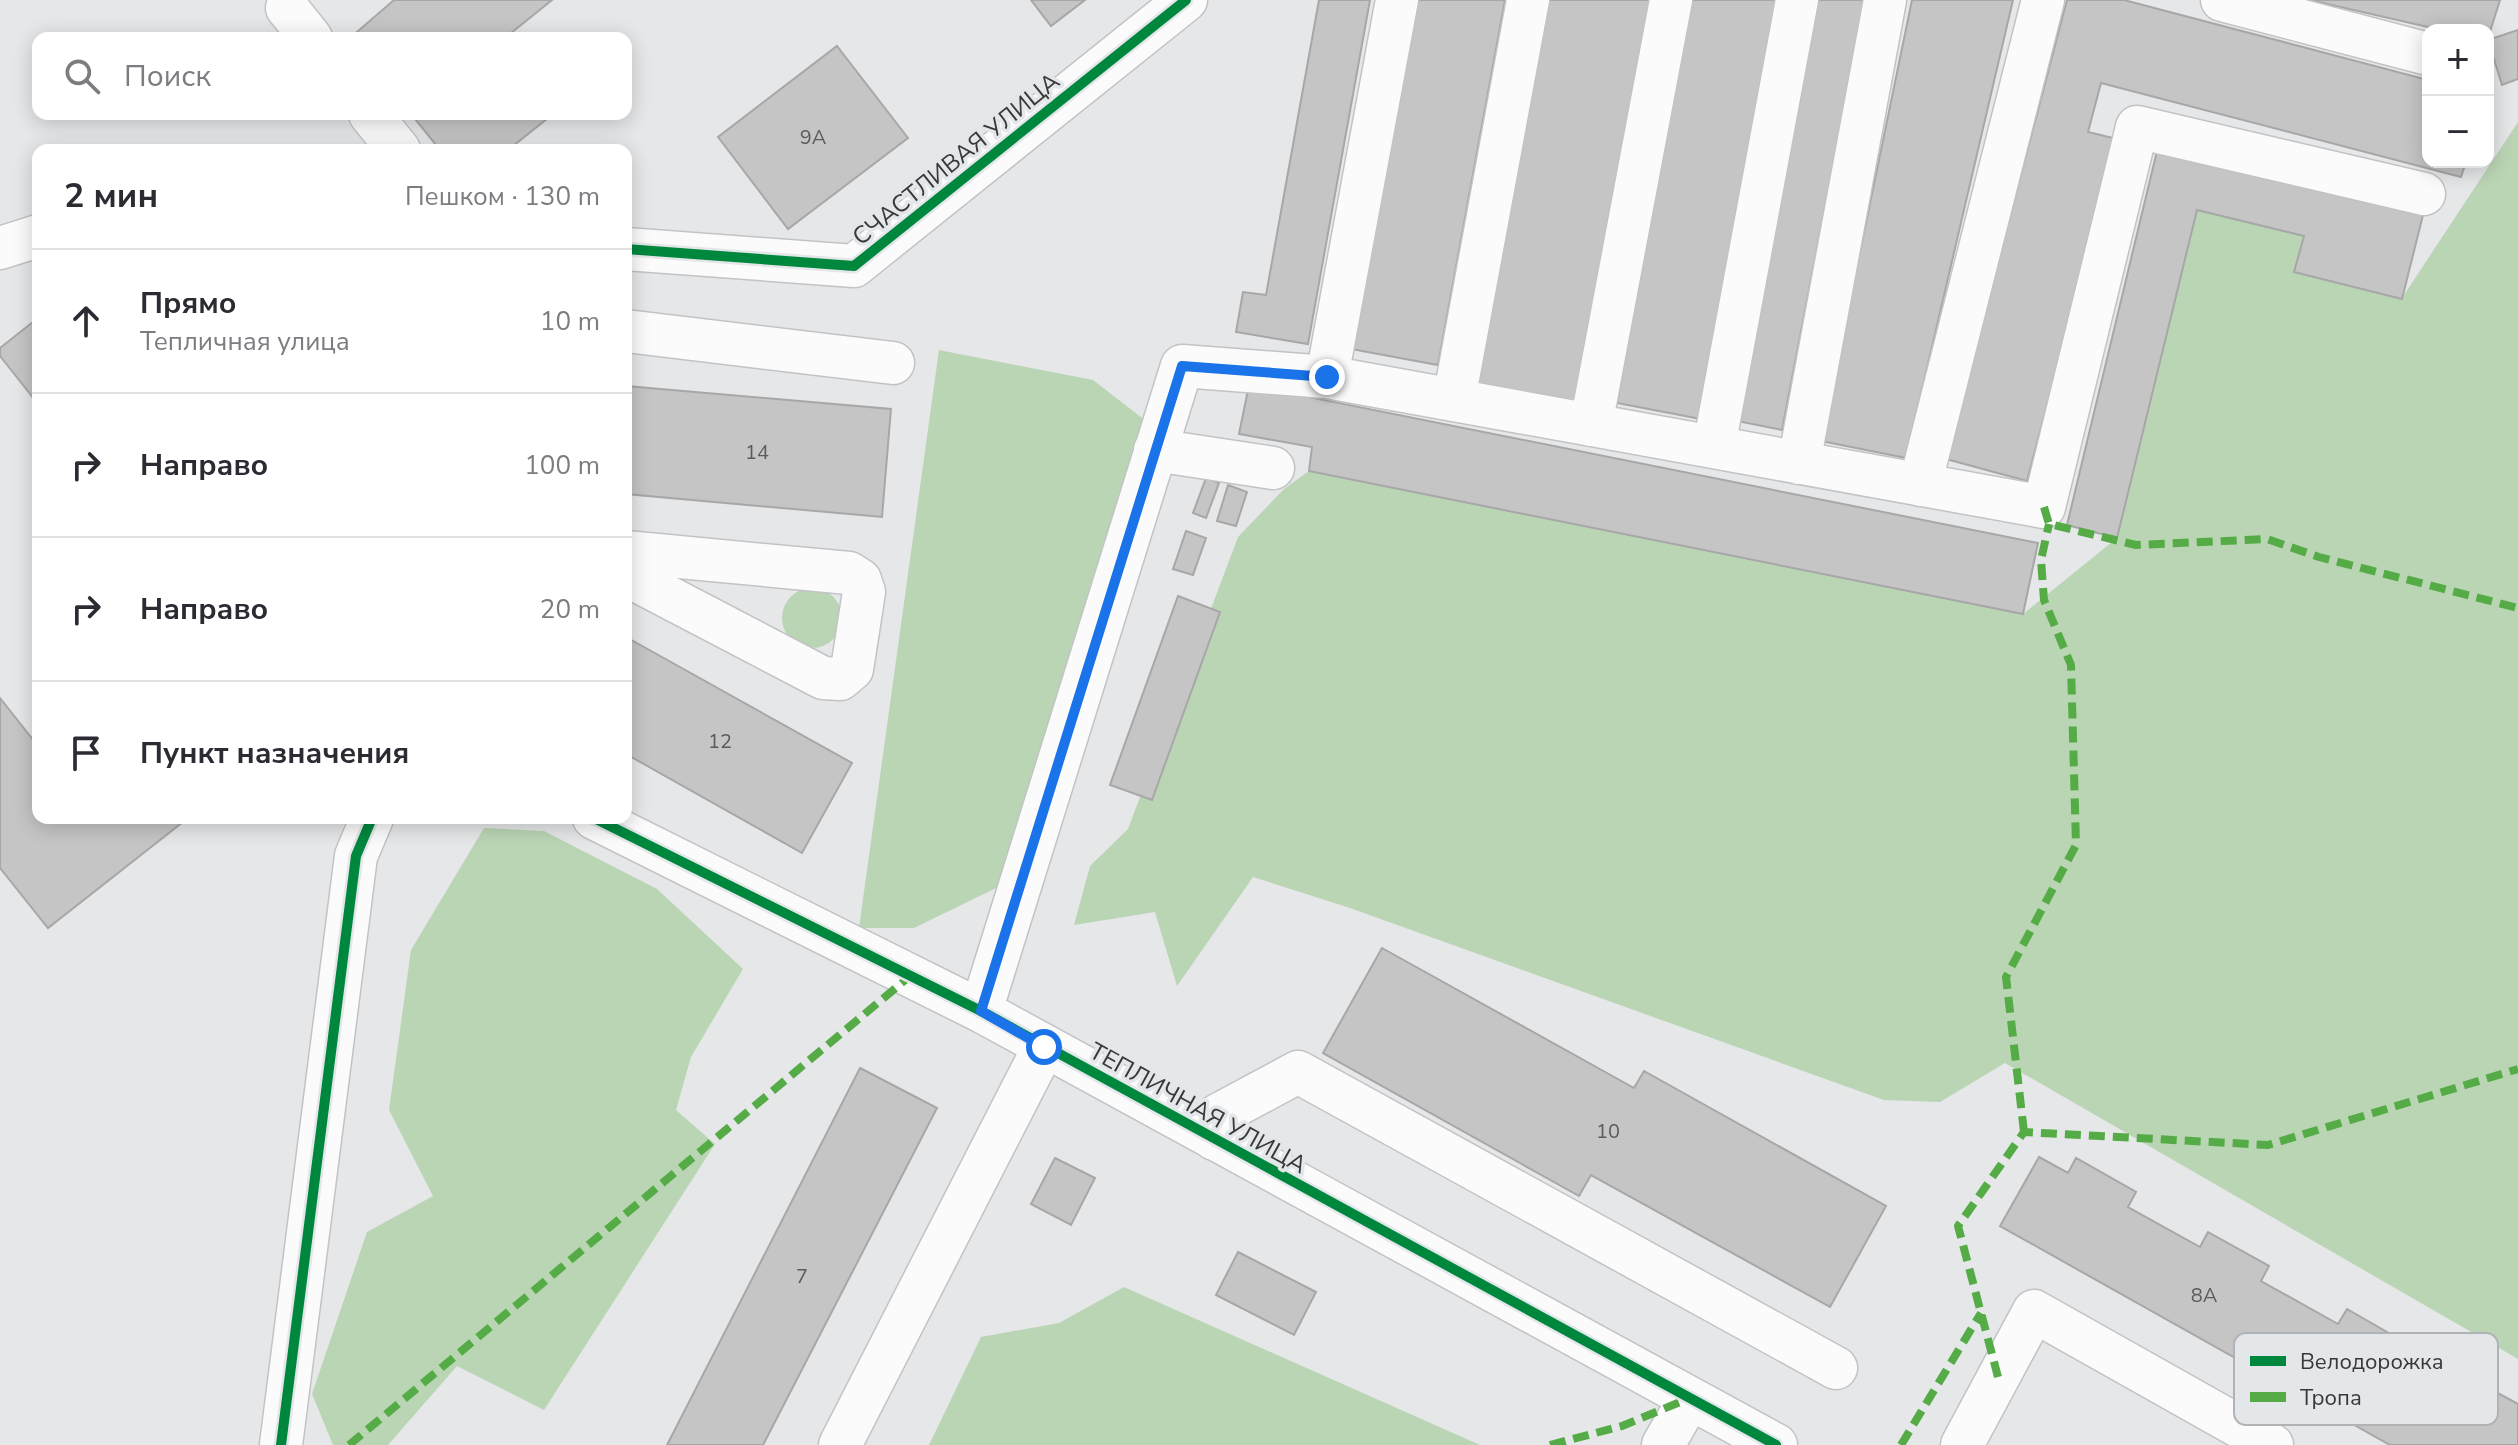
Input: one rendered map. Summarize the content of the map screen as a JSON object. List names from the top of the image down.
{
  "streets": {
    "street": ["СЧАСТЛИВАЯ УЛИЦА", "ТЕПЛИЧНАЯ УЛИЦА"]
  },
  "house_numbers": [
    "9А",
    "14",
    "12",
    "10",
    "7",
    "8А"
  ],
  "legend": ["Велодорожка", "Тропа"],
  "page": {
    "map_buttons": ["+", "−"],
    "search": "Поиск",
    "heading": ["2 мин", "Пешком · 130 m"],
    "list": [
      ["Прямо", "Тепличная улица", "10 m"],
      ["Направо", "100 m"],
      ["Направо", "20 m"],
      "Пункт назначения"
    ]
  }
}
